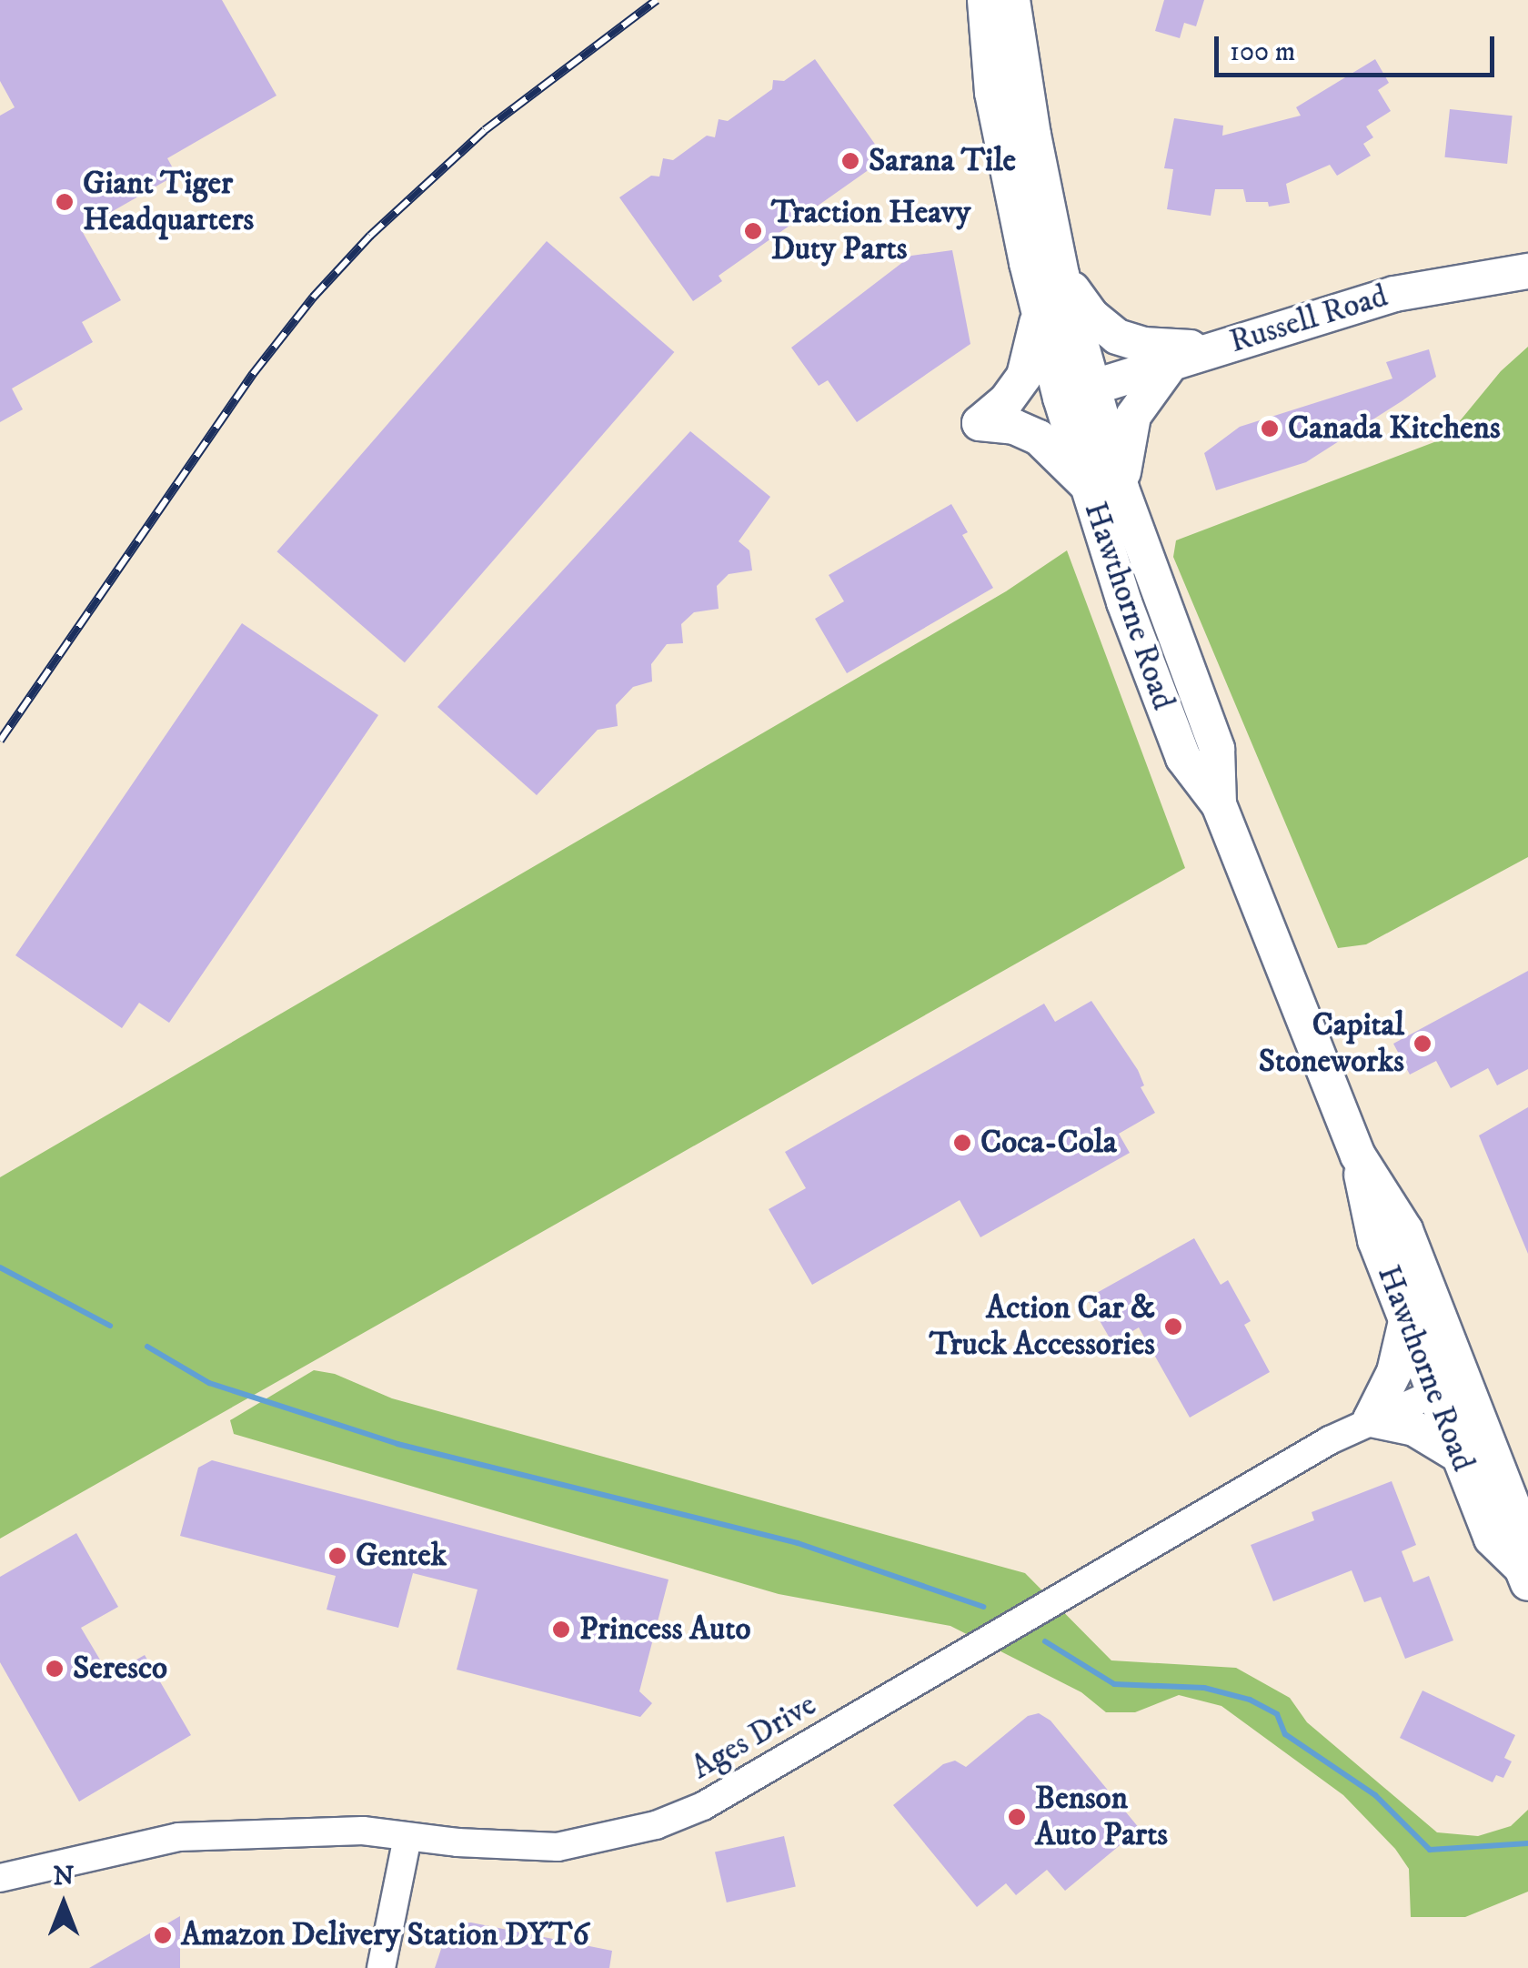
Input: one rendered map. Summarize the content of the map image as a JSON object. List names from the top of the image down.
{
  "streets": {
    "main road": ["Russell Road", "Hawthorne Road"],
    "street": ["Ages Drive"]
  },
  "crossings": [
    ["Russell Road", "Hawthorne Road"],
    ["Hawthorne Road", "Ages Drive"]
  ],
  "places": [
    "Sarana Tile",
    "Giant Tiger Headquarters",
    "Traction Heavy Duty Parts",
    "Canada Kitchens",
    "Capital Stoneworks",
    "Coca-Cola",
    "Action Car & Truck Accessories",
    "Gentek",
    "Princess Auto",
    "Seresco",
    "Benson Auto Parts",
    "Amazon Delivery Station DYT6"
  ],
  "scale_bar": "100 m",
  "north": "top"
}
